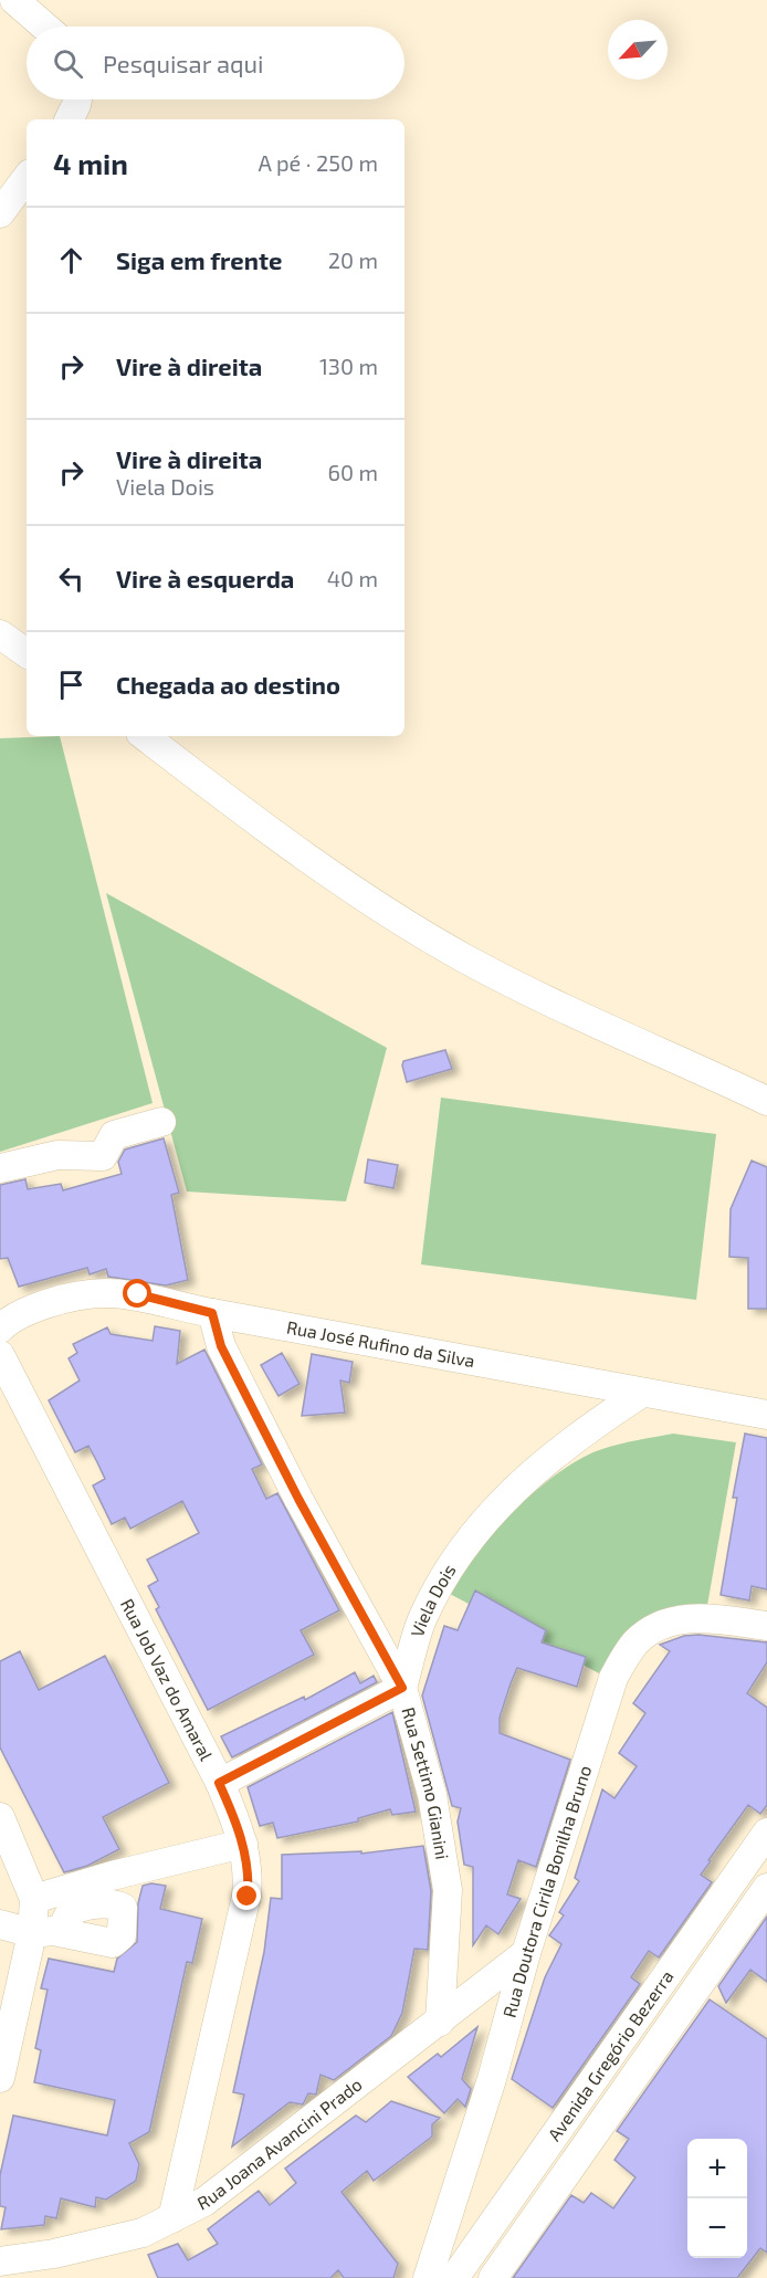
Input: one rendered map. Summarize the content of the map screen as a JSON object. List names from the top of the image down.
{
  "streets": {
    "street": [
      "Rua José Rufino da Silva",
      "Viela Dois",
      "Rua Job Vaz do Amaral",
      "Rua Settimo Gianini",
      "Rua Doutora Cirila Bonilha Bruno",
      "Avenida Gregório Bezerra",
      "Rua Joana Avancini Prado"
    ]
  },
  "crossings": [
    ["Rua José Rufino da Silva", "Viela Dois"],
    ["Rua José Rufino da Silva", "Rua Settimo Gianini"],
    ["Viela Dois", "Rua Settimo Gianini"],
    ["Rua Job Vaz do Amaral", "Rua Joana Avancini Prado"],
    ["Rua Settimo Gianini", "Rua Joana Avancini Prado"],
    ["Rua Doutora Cirila Bonilha Bruno", "Rua Joana Avancini Prado"]
  ],
  "north": "bottom left",
  "page": {
    "search": "Pesquisar aqui",
    "heading": ["4 min", "A pé · 250 m"],
    "list": [
      ["Siga em frente", "20 m"],
      ["Vire à direita", "130 m"],
      ["Vire à direita", "Viela Dois", "60 m"],
      ["Vire à esquerda", "40 m"],
      "Chegada ao destino"
    ],
    "map_buttons": ["+", "−"]
  }
}
